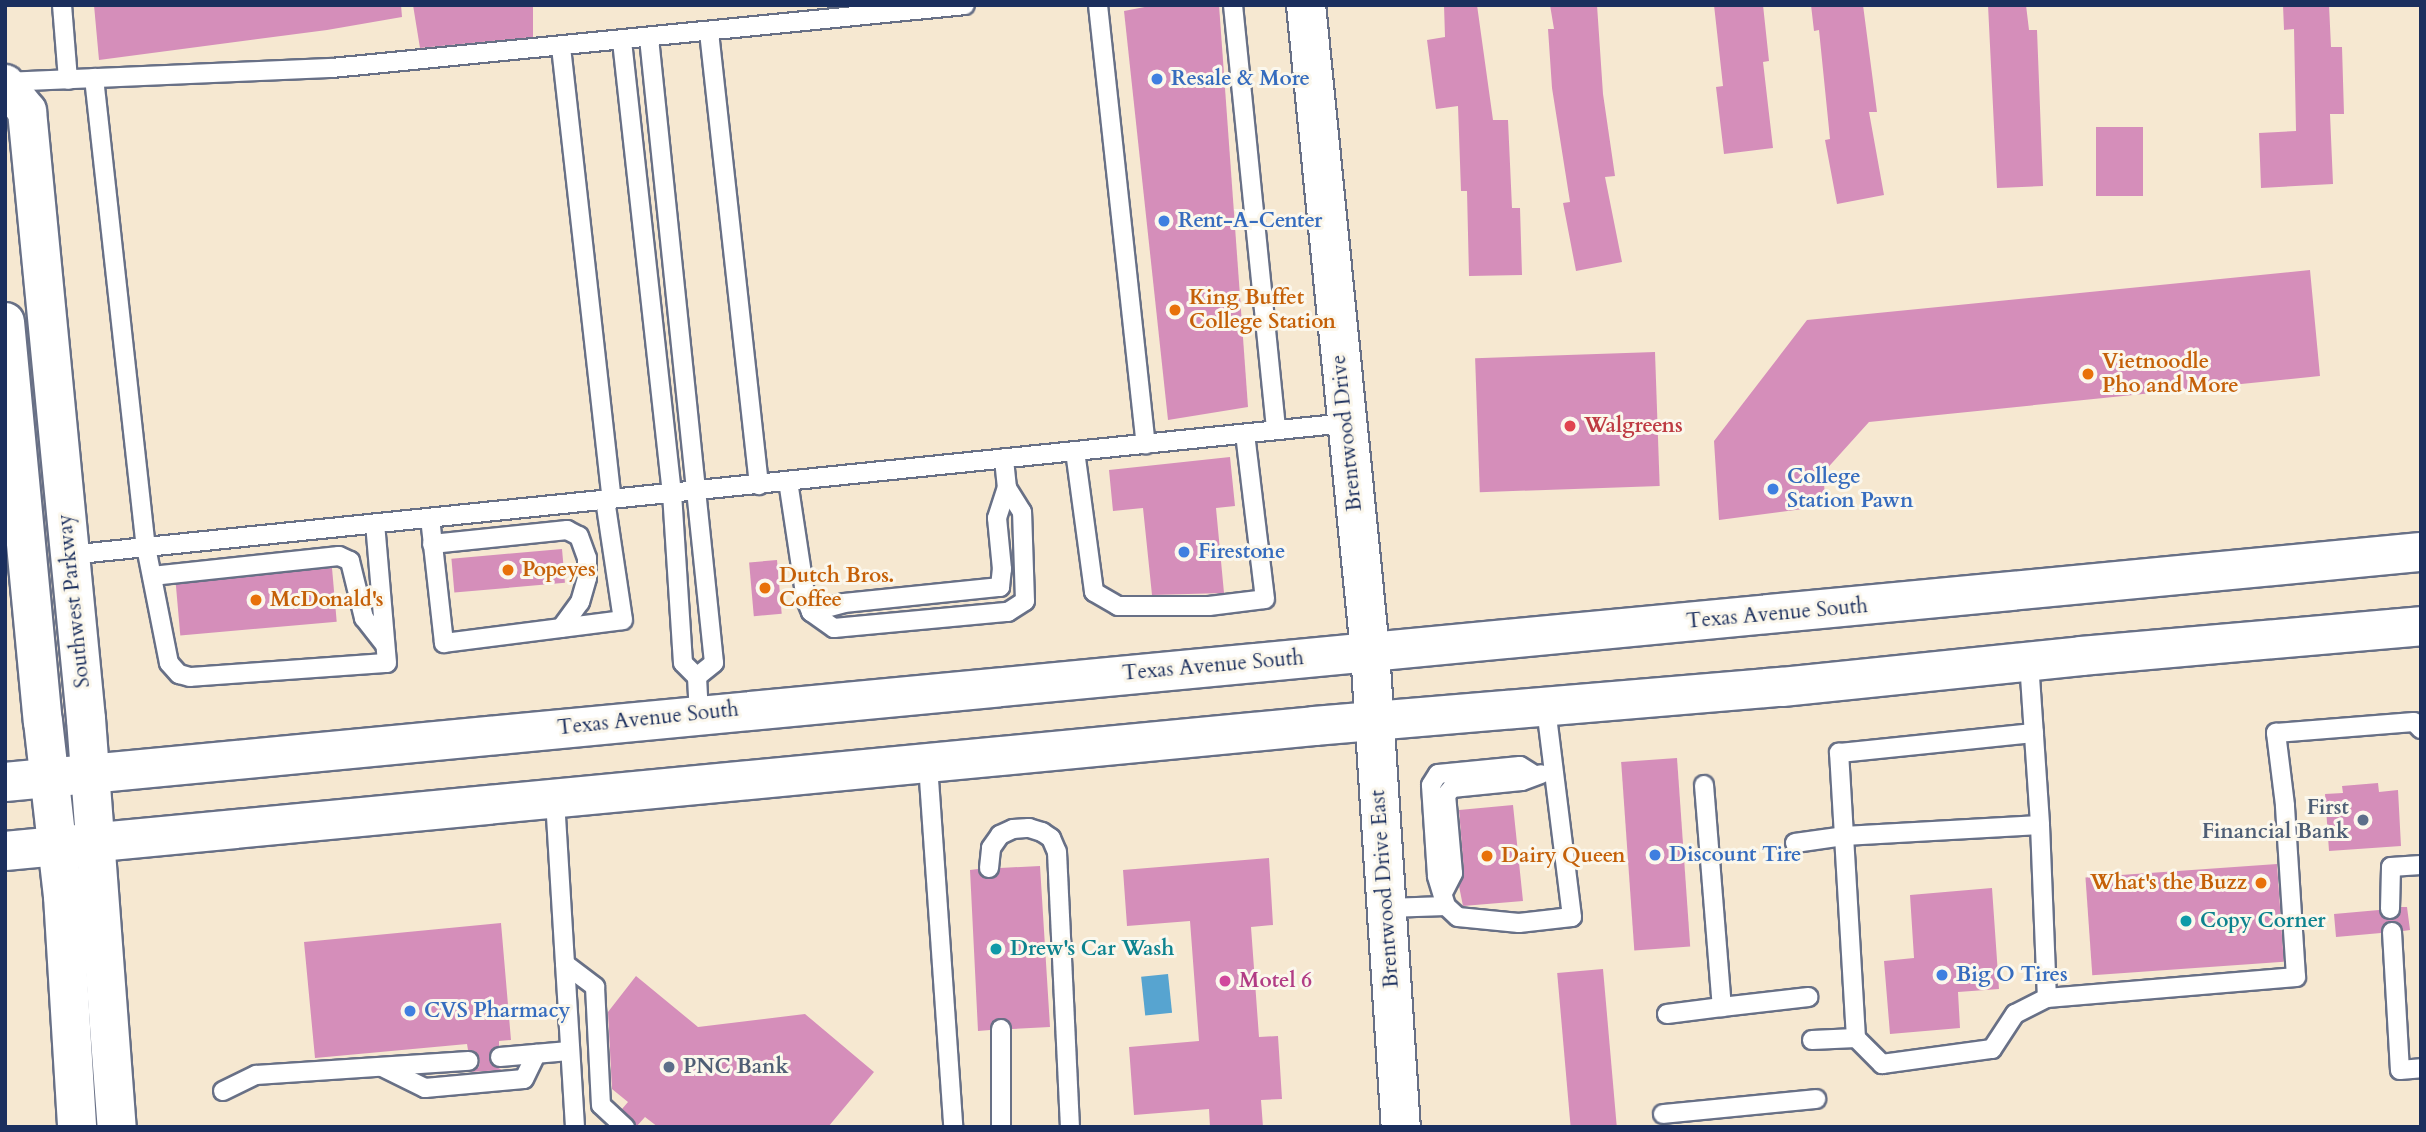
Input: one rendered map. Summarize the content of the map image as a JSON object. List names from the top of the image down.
{
  "streets": {
    "main road": [
      "Brentwood Drive",
      "Southwest Parkway",
      "Texas Avenue South",
      "Brentwood Drive East"
    ]
  },
  "crossings": [
    ["Brentwood Drive", "Texas Avenue South"],
    ["Brentwood Drive", "Brentwood Drive East"],
    ["Southwest Parkway", "Texas Avenue South"],
    ["Texas Avenue South", "Brentwood Drive East"]
  ],
  "places": [
    "Resale & More",
    "Rent-A-Center",
    "King Buffet College Station",
    "Vietnoodle Pho and More",
    "Walgreens",
    "College Station Pawn",
    "Firestone",
    "Popeyes",
    "Dutch Bros. Coffee",
    "McDonald's",
    "First Financial Bank",
    "Discount Tire",
    "Dairy Queen",
    "What's the Buzz",
    "Copy Corner",
    "Drew's Car Wash",
    "Big O Tires",
    "Motel 6",
    "CVS Pharmacy",
    "PNC Bank"
  ]
}
